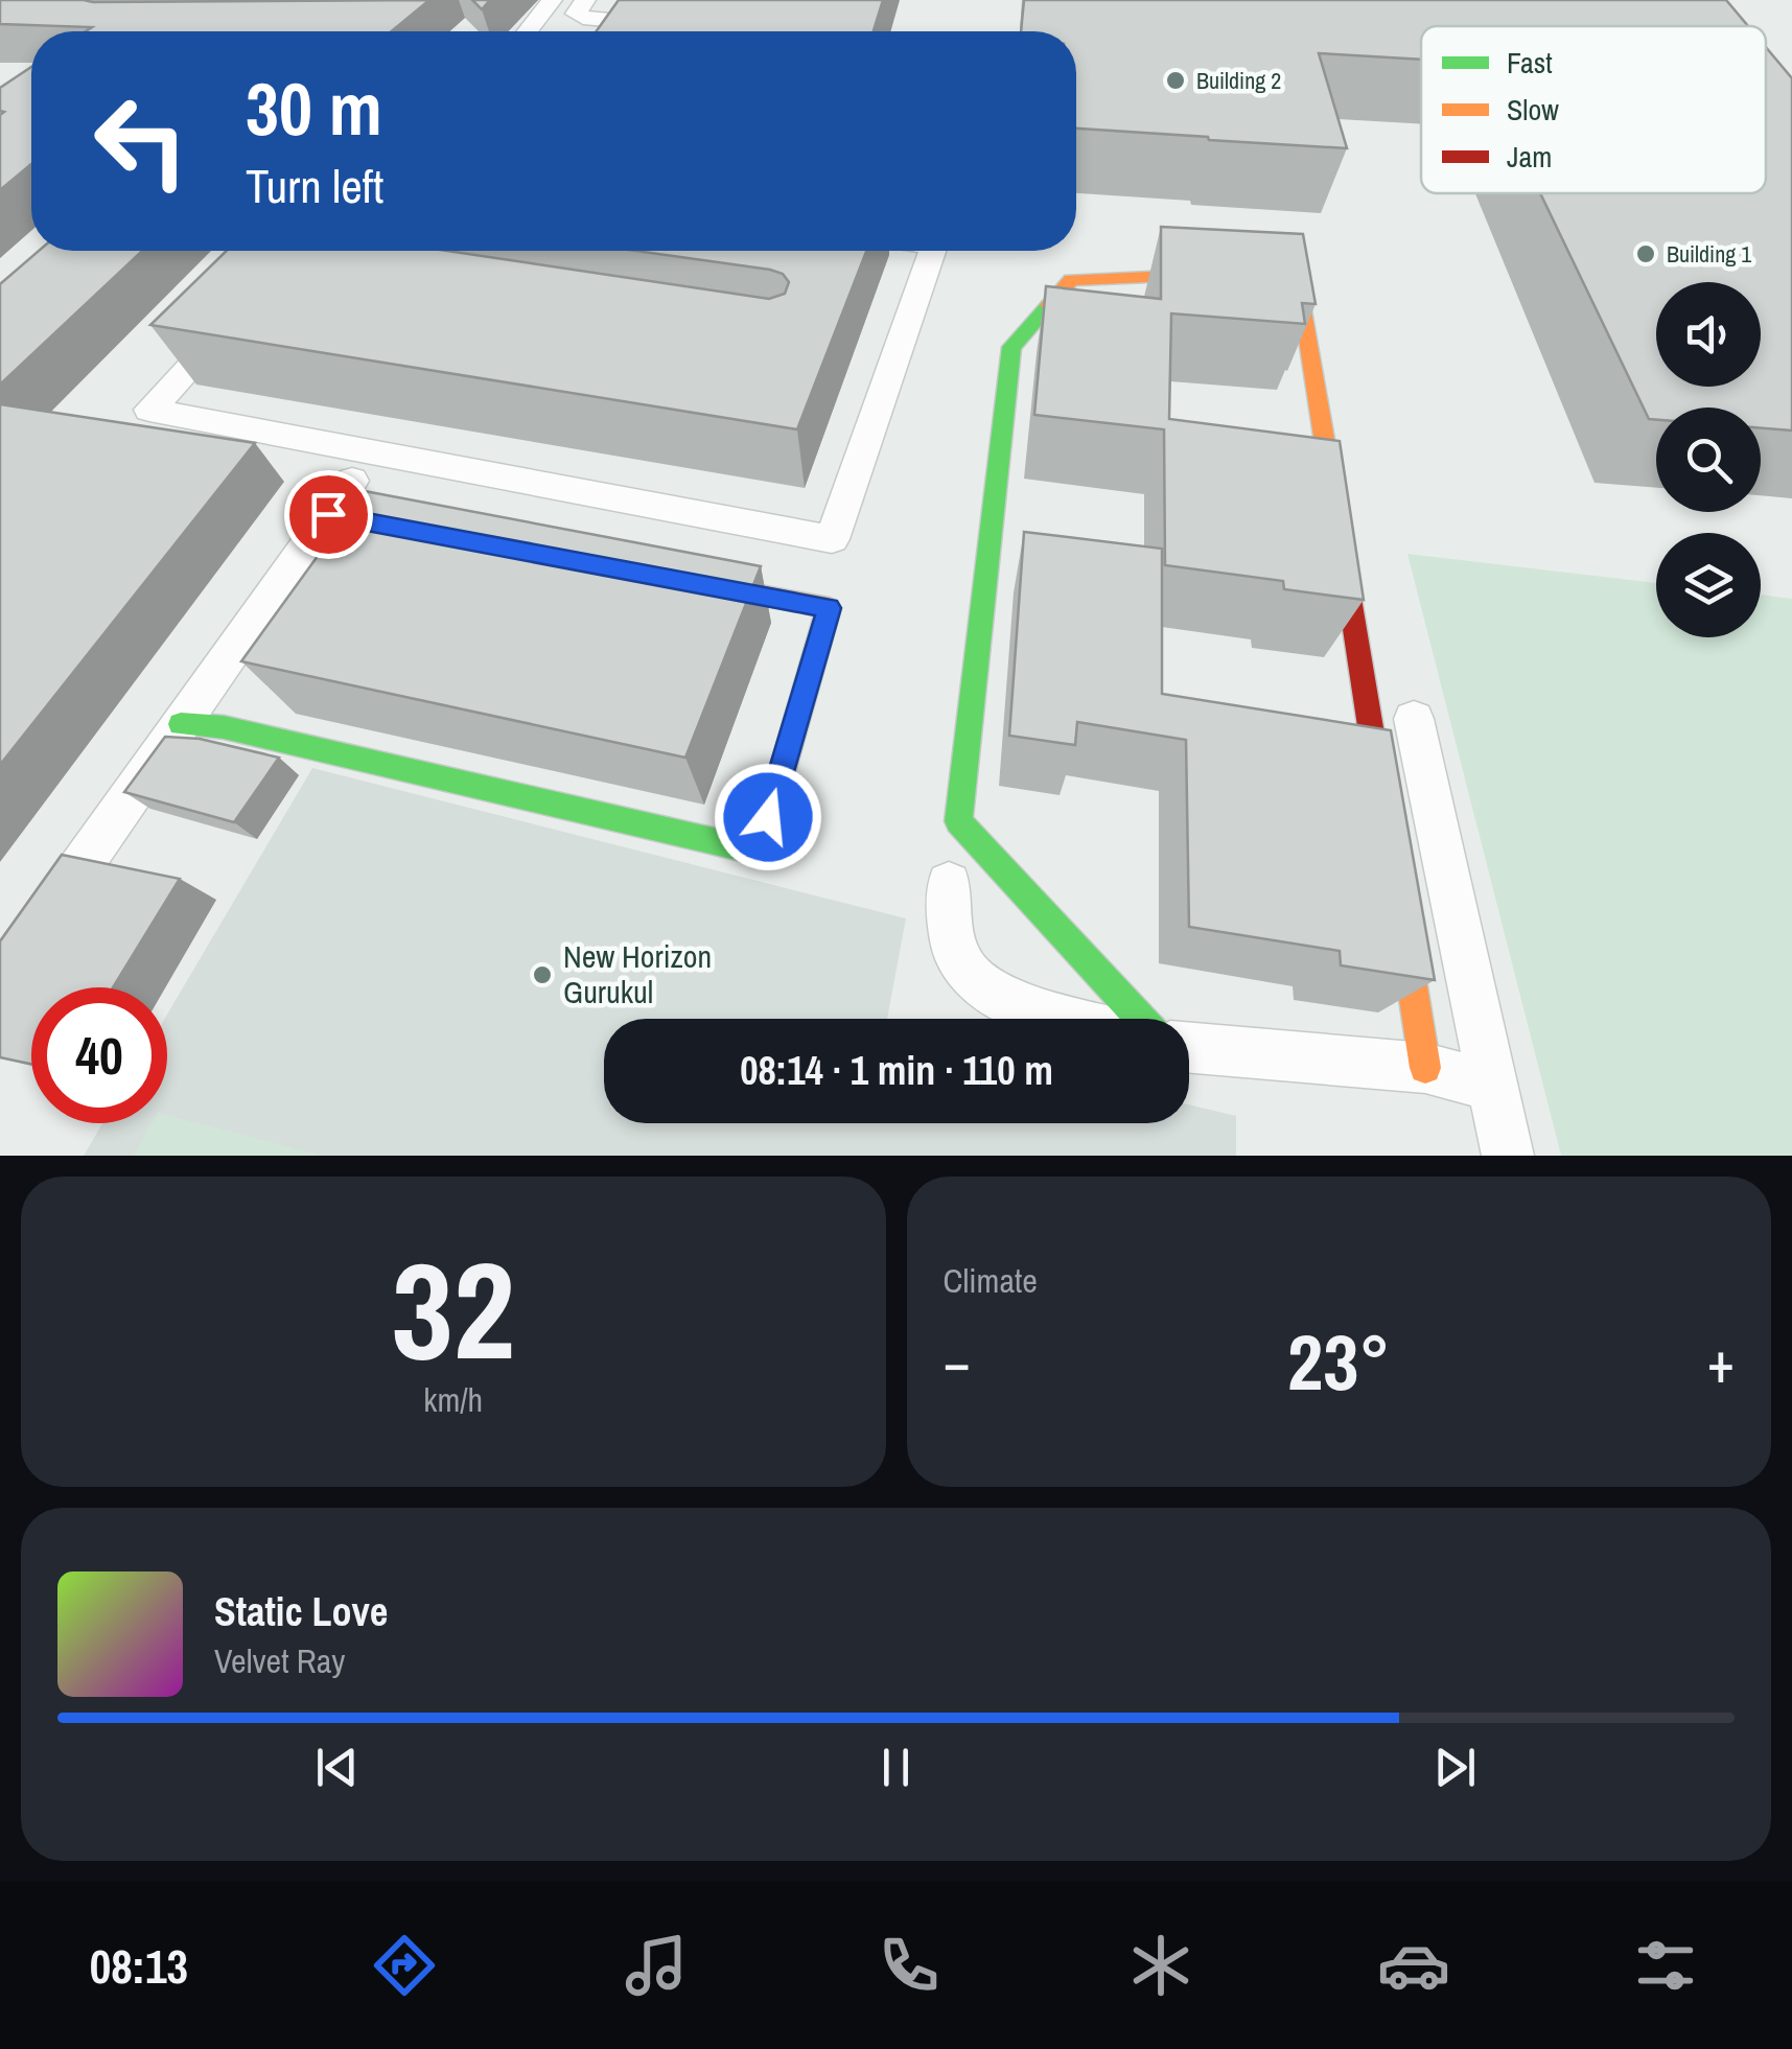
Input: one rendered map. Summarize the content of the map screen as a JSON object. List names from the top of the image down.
{
  "places": ["Building 2", "Building 1", "New Horizon Gurukul"],
  "legend": ["Fast", "Slow", "Jam"],
  "page": {
    "turn": ["30 m", "Turn left"],
    "limit": "40",
    "trip": "08:14 · 1 min · 110 m",
    "tile": [
      ["32", "km/h"],
      "Climate"
    ],
    "heat": ["−", "23°", "+"],
    "song": ["Static Love", "Velvet Ray"],
    "tabs": "08:13"
  }
}
